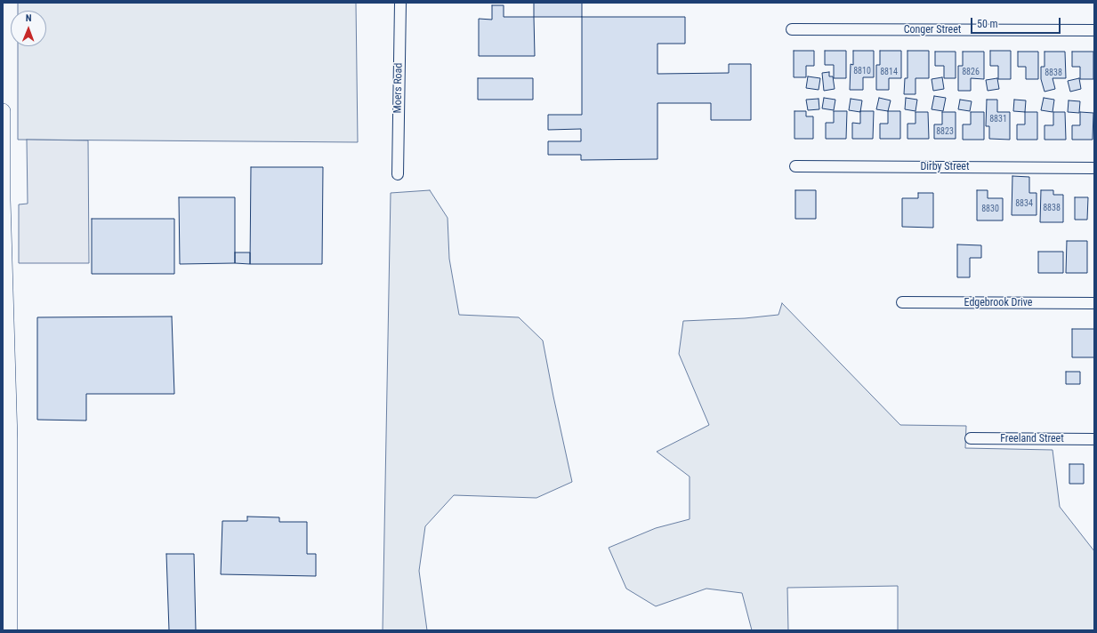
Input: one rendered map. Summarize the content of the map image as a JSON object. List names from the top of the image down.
{
  "streets": {
    "street": [
      "Conger Street",
      "Moers Road",
      "Dirby Street",
      "Edgebrook Drive",
      "Freeland Street"
    ]
  },
  "house_numbers": [
    "8810",
    "8814",
    "8826",
    "8838",
    "8831",
    "8823",
    "8834",
    "8838",
    "8830"
  ],
  "scale_bar": "50 m",
  "north": "top"
}
